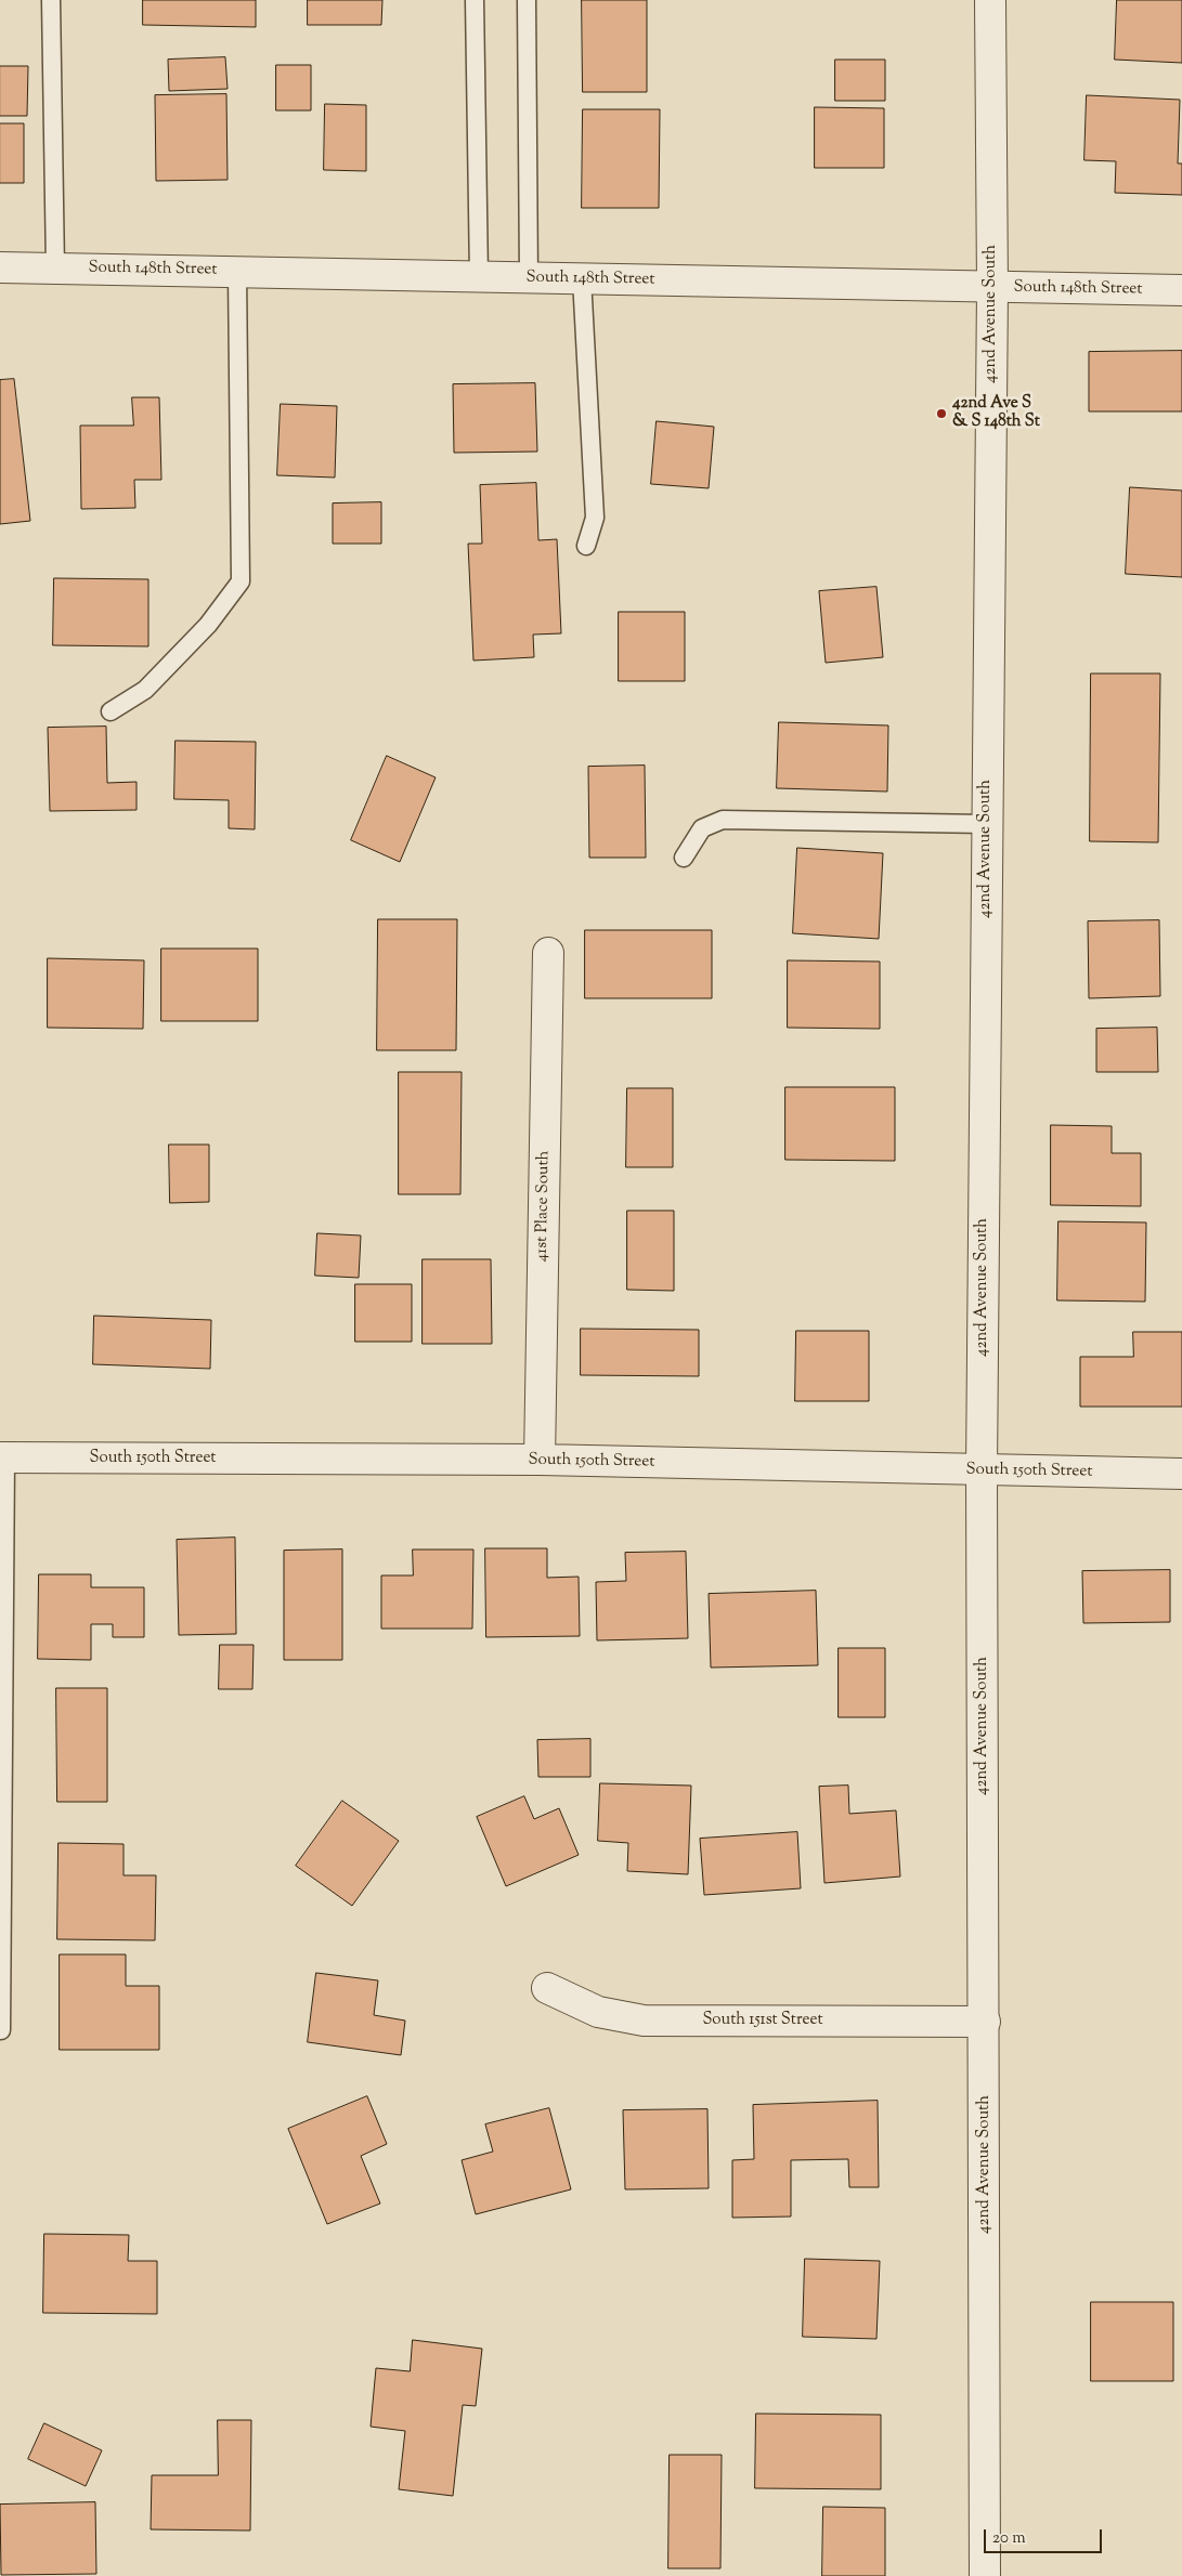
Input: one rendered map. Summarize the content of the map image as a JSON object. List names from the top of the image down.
{
  "streets": {
    "street": [
      "South 148th Street",
      "42nd Avenue South",
      "41st Place South",
      "South 150th Street",
      "South 151st Street"
    ]
  },
  "crossings": [
    ["South 148th Street", "42nd Avenue South"],
    ["42nd Avenue South", "South 150th Street"],
    ["42nd Avenue South", "South 151st Street"],
    ["41st Place South", "South 150th Street"]
  ],
  "places": ["42nd Ave S & S 148th St"],
  "scale_bar": "20 m"
}
